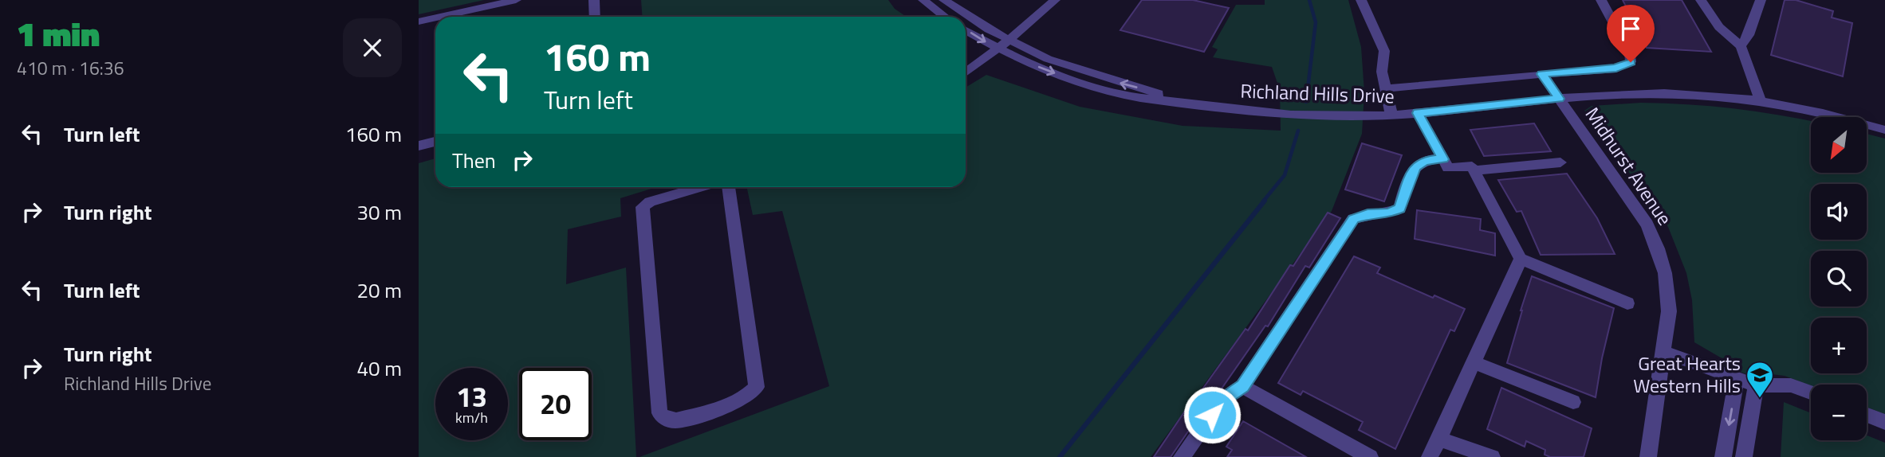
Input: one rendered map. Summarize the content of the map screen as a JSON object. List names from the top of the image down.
{
  "streets": {
    "street": ["Richland Hills Drive", "Midhurst Avenue"]
  },
  "crossings": [
    ["Richland Hills Drive", "Midhurst Avenue"]
  ],
  "places": {
    "school or university": ["Great Hearts Western Hills"]
  },
  "north": "bottom left",
  "page": {
    "heading": ["1 min", "410 m · 16:36"],
    "turn": ["160 m", "Turn left"],
    "list": [
      {
        "name": "Turn left",
        "value": "160 m"
      },
      {
        "name": "Turn right",
        "value": "30 m"
      },
      {
        "name": "Turn left",
        "value": "20 m"
      },
      {
        "name": "Turn right",
        "note": "Richland Hills Drive",
        "value": "40 m"
      }
    ],
    "map_buttons": ["+", "−"],
    "then": "Then",
    "speed": "13 km/h",
    "limit": "20"
  }
}
